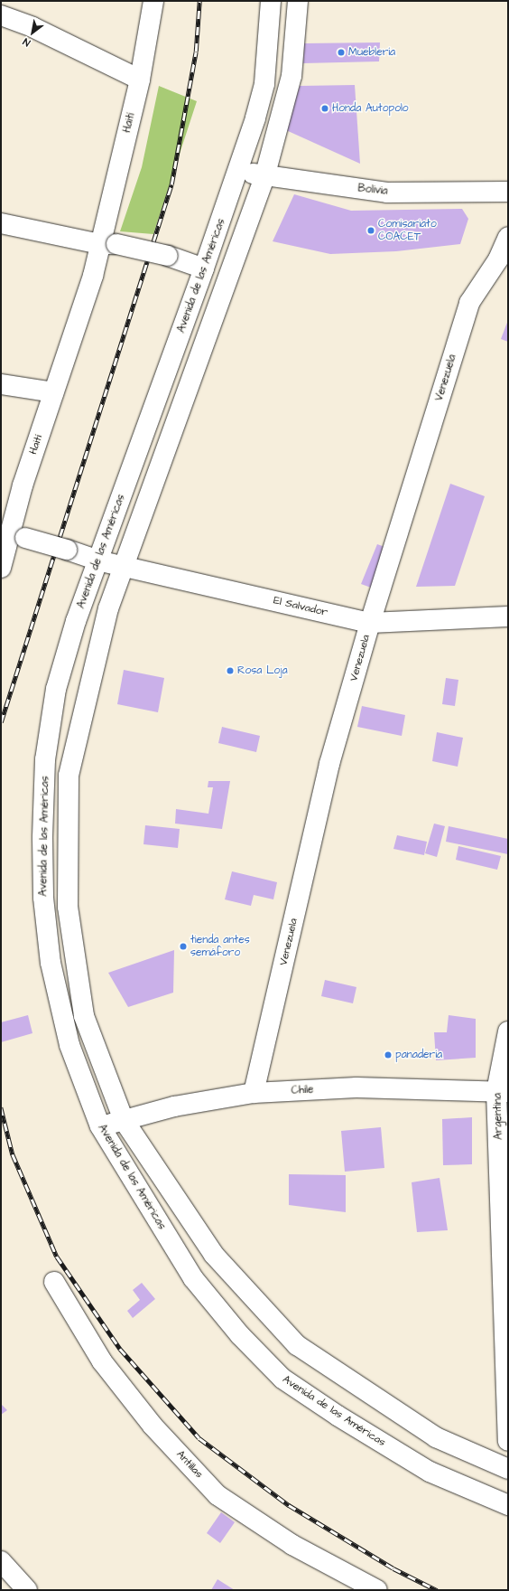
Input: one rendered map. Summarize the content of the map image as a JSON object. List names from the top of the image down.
{
  "streets": {
    "street": [
      "Haití",
      "Bolivia",
      "Avenida de las Américas",
      "Venezuela",
      "El Salvador",
      "Chile",
      "Argentina",
      "Antillas"
    ]
  },
  "crossings": [
    ["Haití", "El Salvador"],
    ["Bolivia", "Avenida de las Américas"],
    ["Avenida de las Américas", "El Salvador"],
    ["Avenida de las Américas", "Chile"],
    ["Venezuela", "El Salvador"],
    ["Venezuela", "Chile"],
    ["Chile", "Argentina"]
  ],
  "places": [
    "Mueblería",
    "Honda Autopolo",
    "Comisariato COACET",
    "Rosa Loja",
    "tienda antes semáforo",
    "panadería"
  ],
  "north": "bottom left"
}
